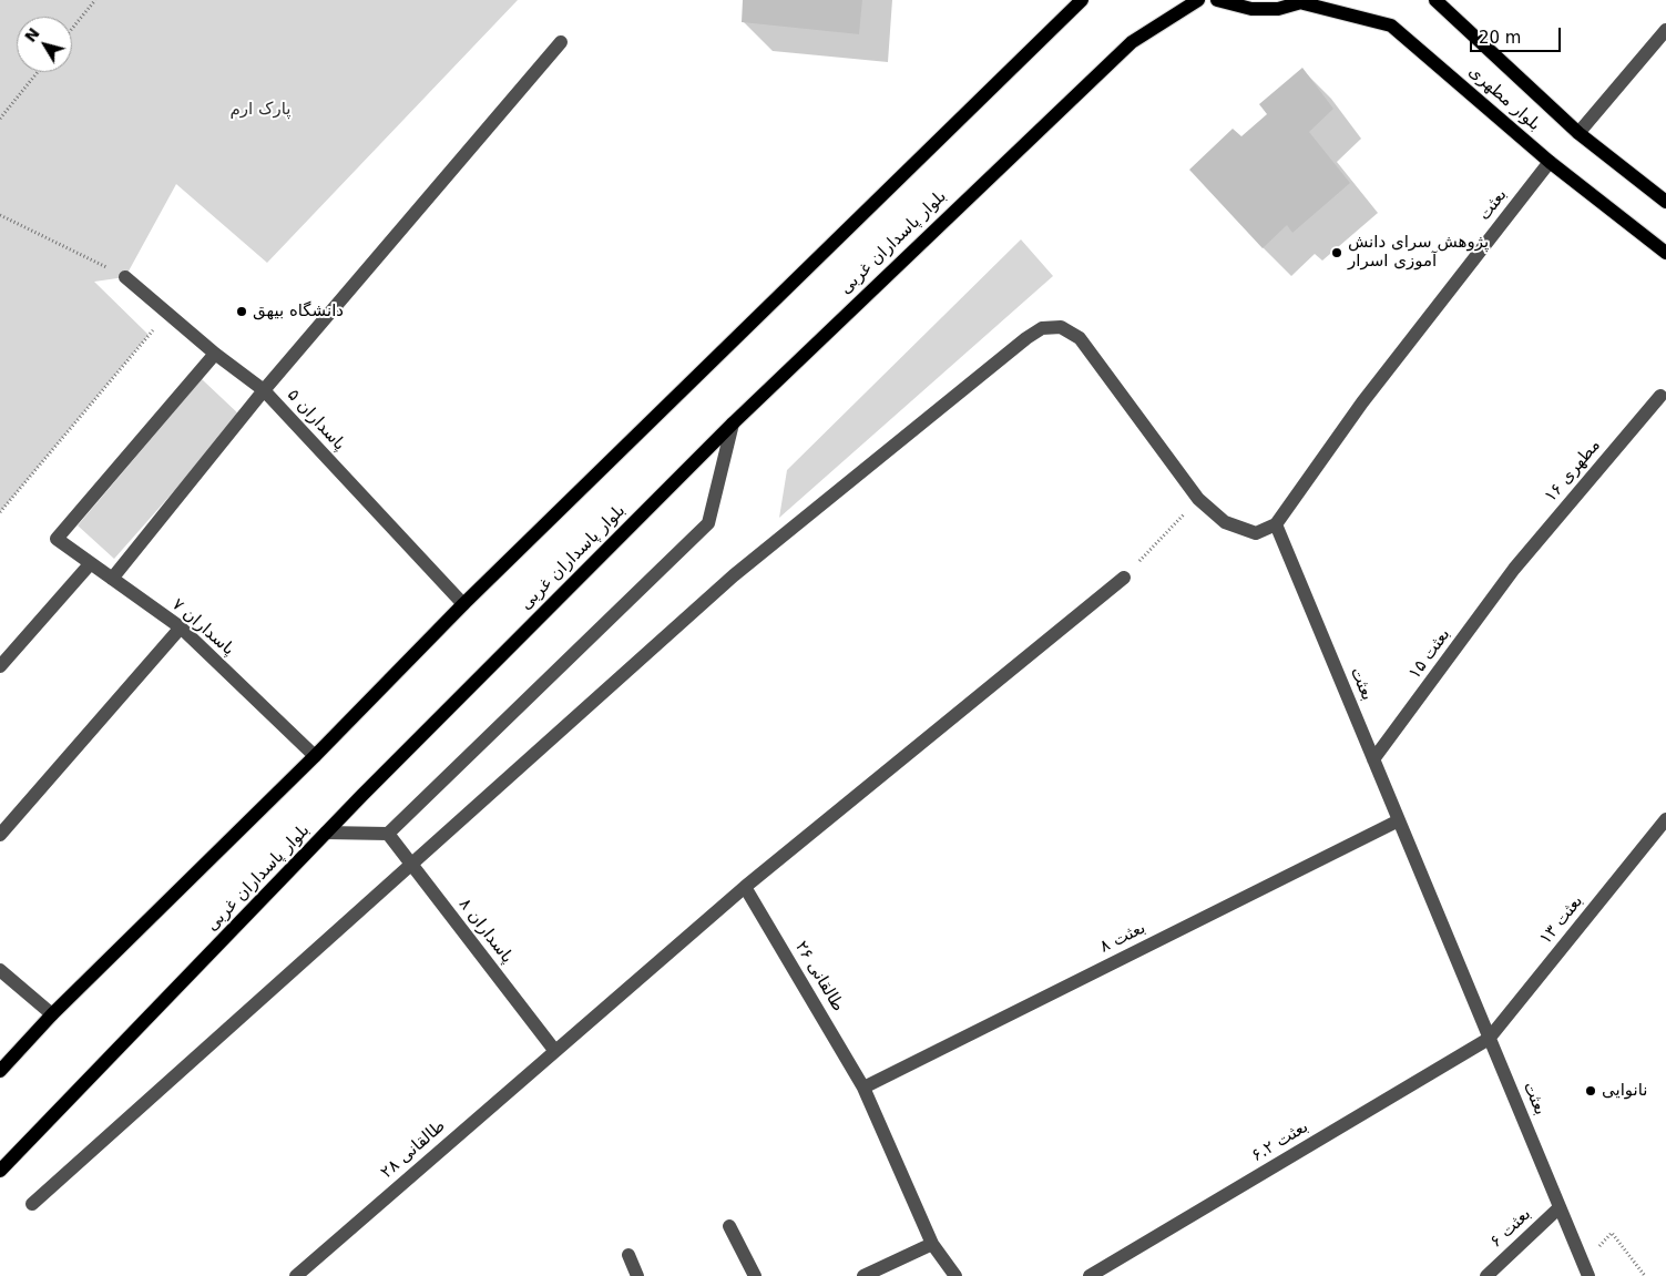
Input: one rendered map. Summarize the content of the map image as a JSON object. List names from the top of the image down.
{
  "streets": {
    "main road": ["بلوار مطهری", "بلوار پاسداران غربی"],
    "street": [
      "بعثت",
      "پاسداران ۵",
      "مطهری ۱۶",
      "پاسداران ۷",
      "بعثت ۱۵",
      "بعثت ۱۳",
      "پاسداران ۸",
      "بعثت ۸",
      "طالقانی ۲۶",
      "بعثت ۶.۲",
      "طالقانی ۲۸",
      "بعثت ۶"
    ]
  },
  "crossings": [
    ["بلوار مطهری", "بعثت"],
    ["بعثت", "بعثت ۱۵"],
    ["بعثت", "بعثت ۱۳"],
    ["بعثت", "بعثت ۸"],
    ["بعثت", "بعثت ۶.۲"],
    ["بعثت", "بعثت ۶"],
    ["پاسداران ۵", "پاسداران ۷"],
    ["مطهری ۱۶", "بعثت ۱۵"],
    ["بعثت ۱۳", "بعثت ۶.۲"],
    ["پاسداران ۸", "طالقانی ۲۸"],
    ["بعثت ۸", "طالقانی ۲۶"]
  ],
  "parks": ["پارک ارم"],
  "places": ["پژوهش سرای دانش آموزی اسرار", "دانشگاه بیهق", "نانوایی"],
  "scale_bar": "20 m",
  "north": "top left"
}
